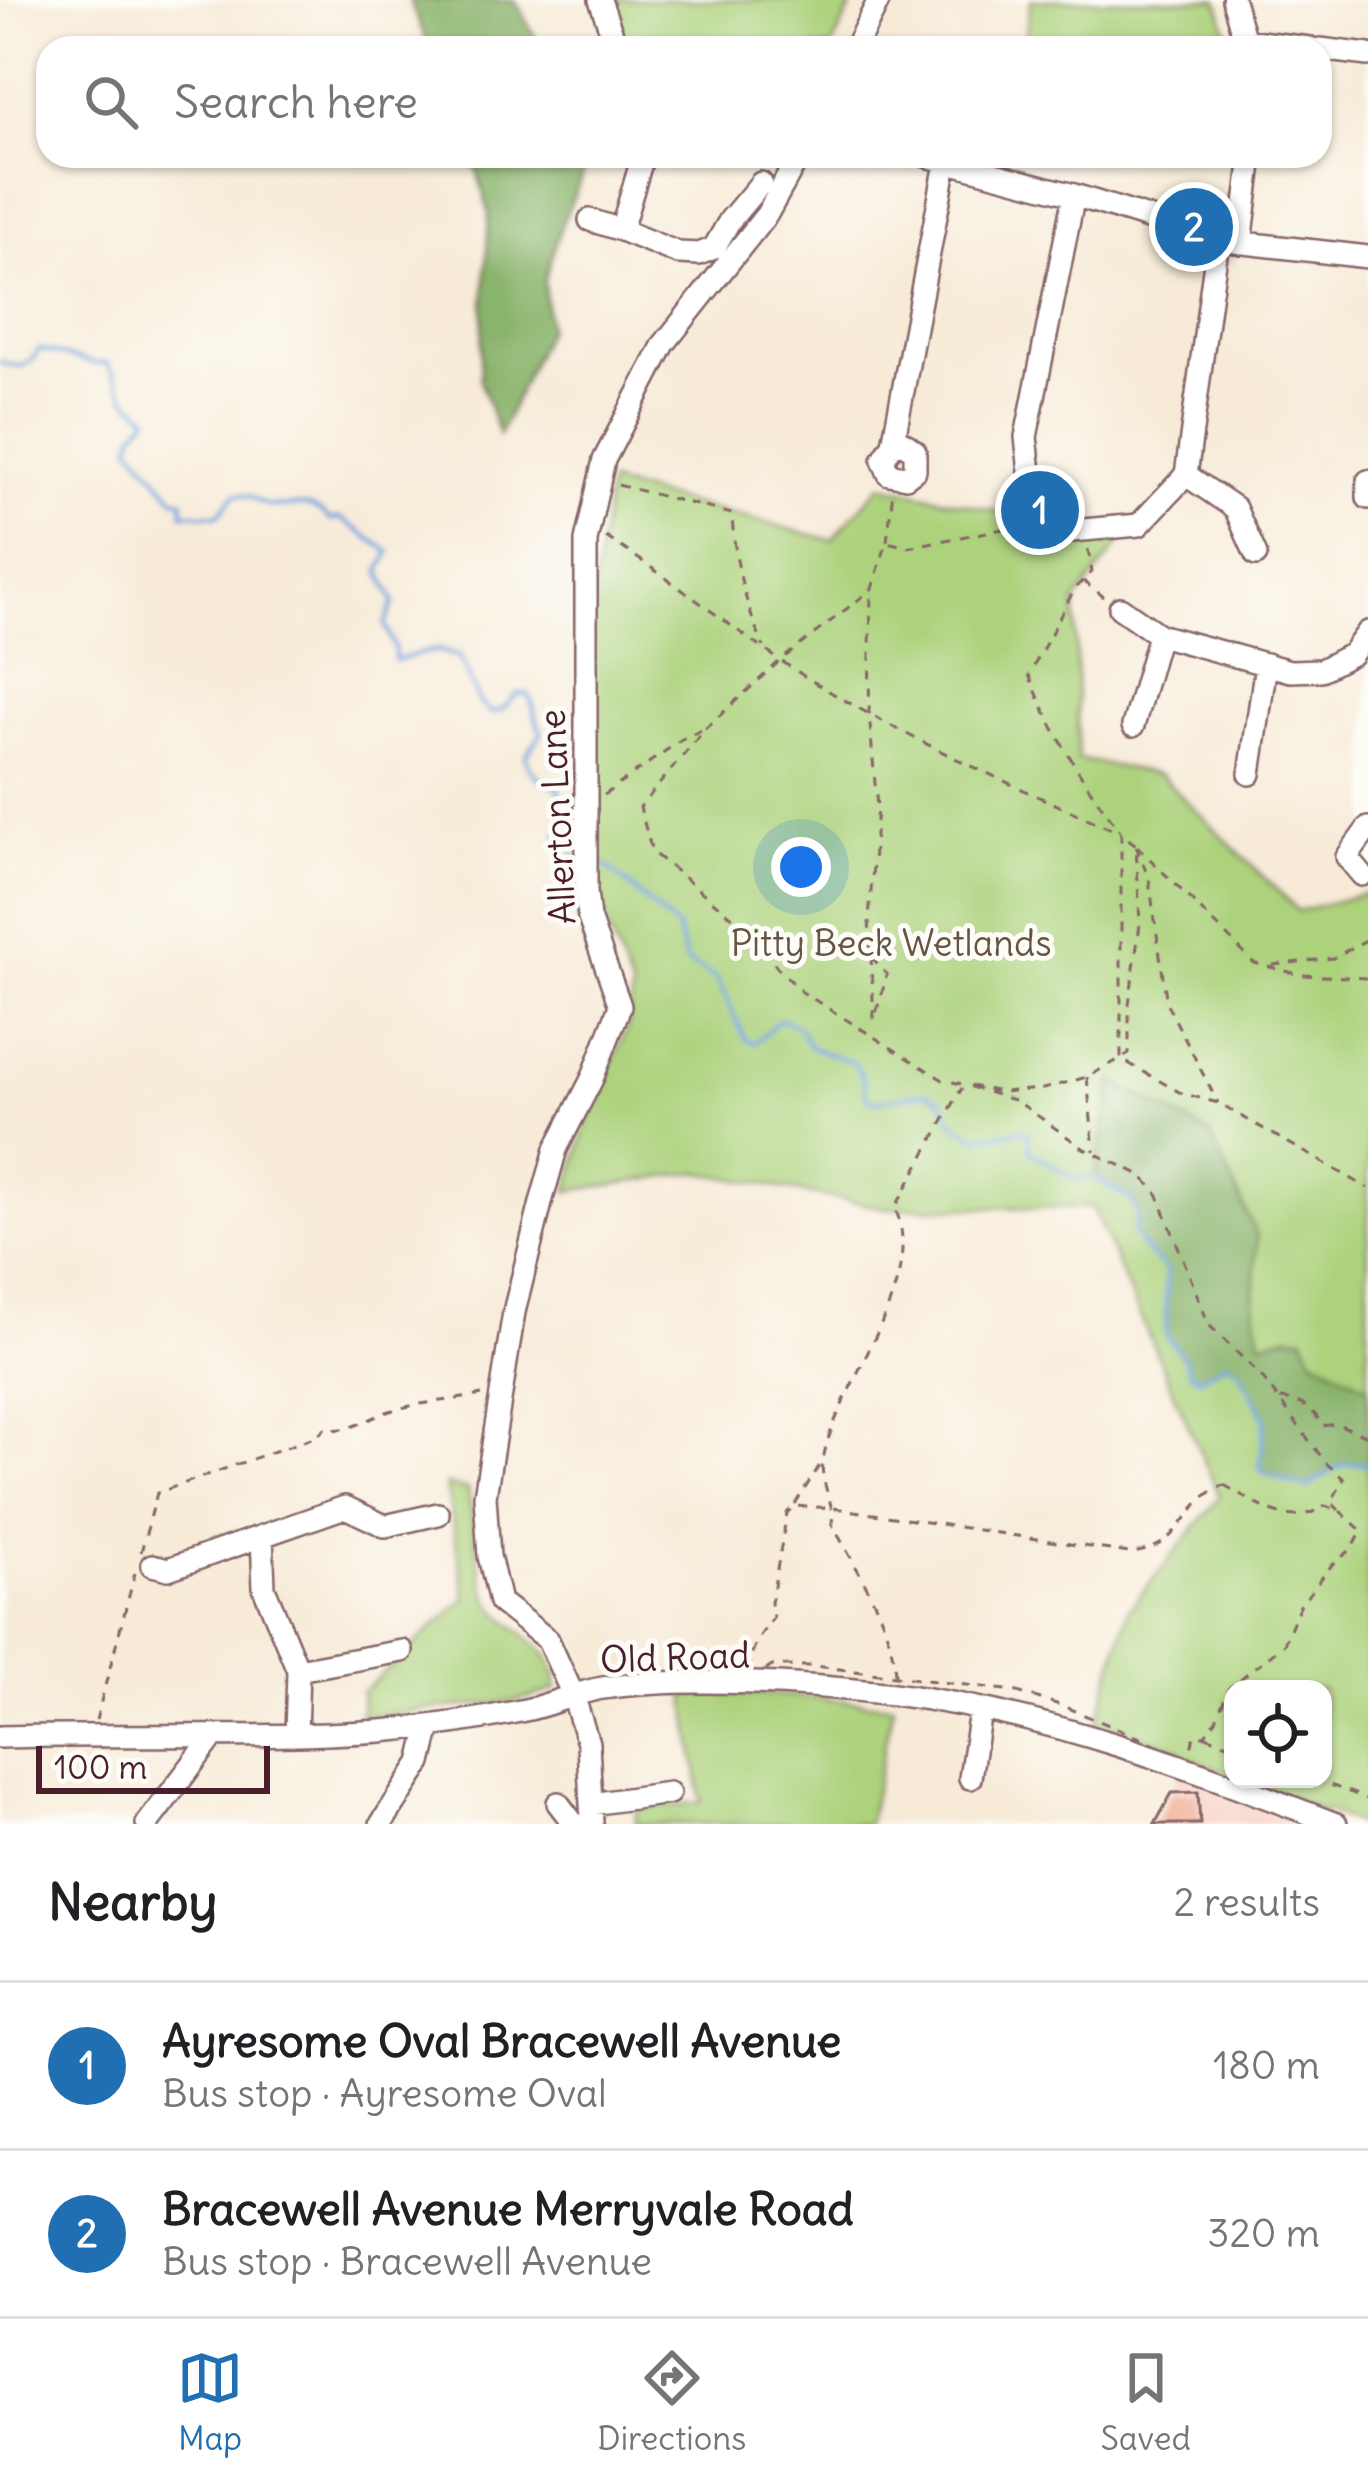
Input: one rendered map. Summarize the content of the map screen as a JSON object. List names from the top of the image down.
{
  "streets": {
    "street": ["Allerton Lane", "Old Road"]
  },
  "crossings": [
    ["Allerton Lane", "Old Road"]
  ],
  "parks": ["Pitty Beck Wetlands"],
  "scale_bar": "100 m",
  "page": {
    "search": "Search here",
    "pins": ["2", "1"],
    "scale": "100 m",
    "heading": ["Nearby", "2 results"],
    "list": [
      {
        "mark": "1",
        "name": "Ayresome Oval Bracewell Avenue",
        "note": "Bus stop · Ayresome Oval",
        "value": "180 m"
      },
      {
        "mark": "2",
        "name": "Bracewell Avenue Merryvale Road",
        "note": "Bus stop · Bracewell Avenue",
        "value": "320 m"
      }
    ],
    "nav": ["Map", "Directions", "Saved"]
  }
}
